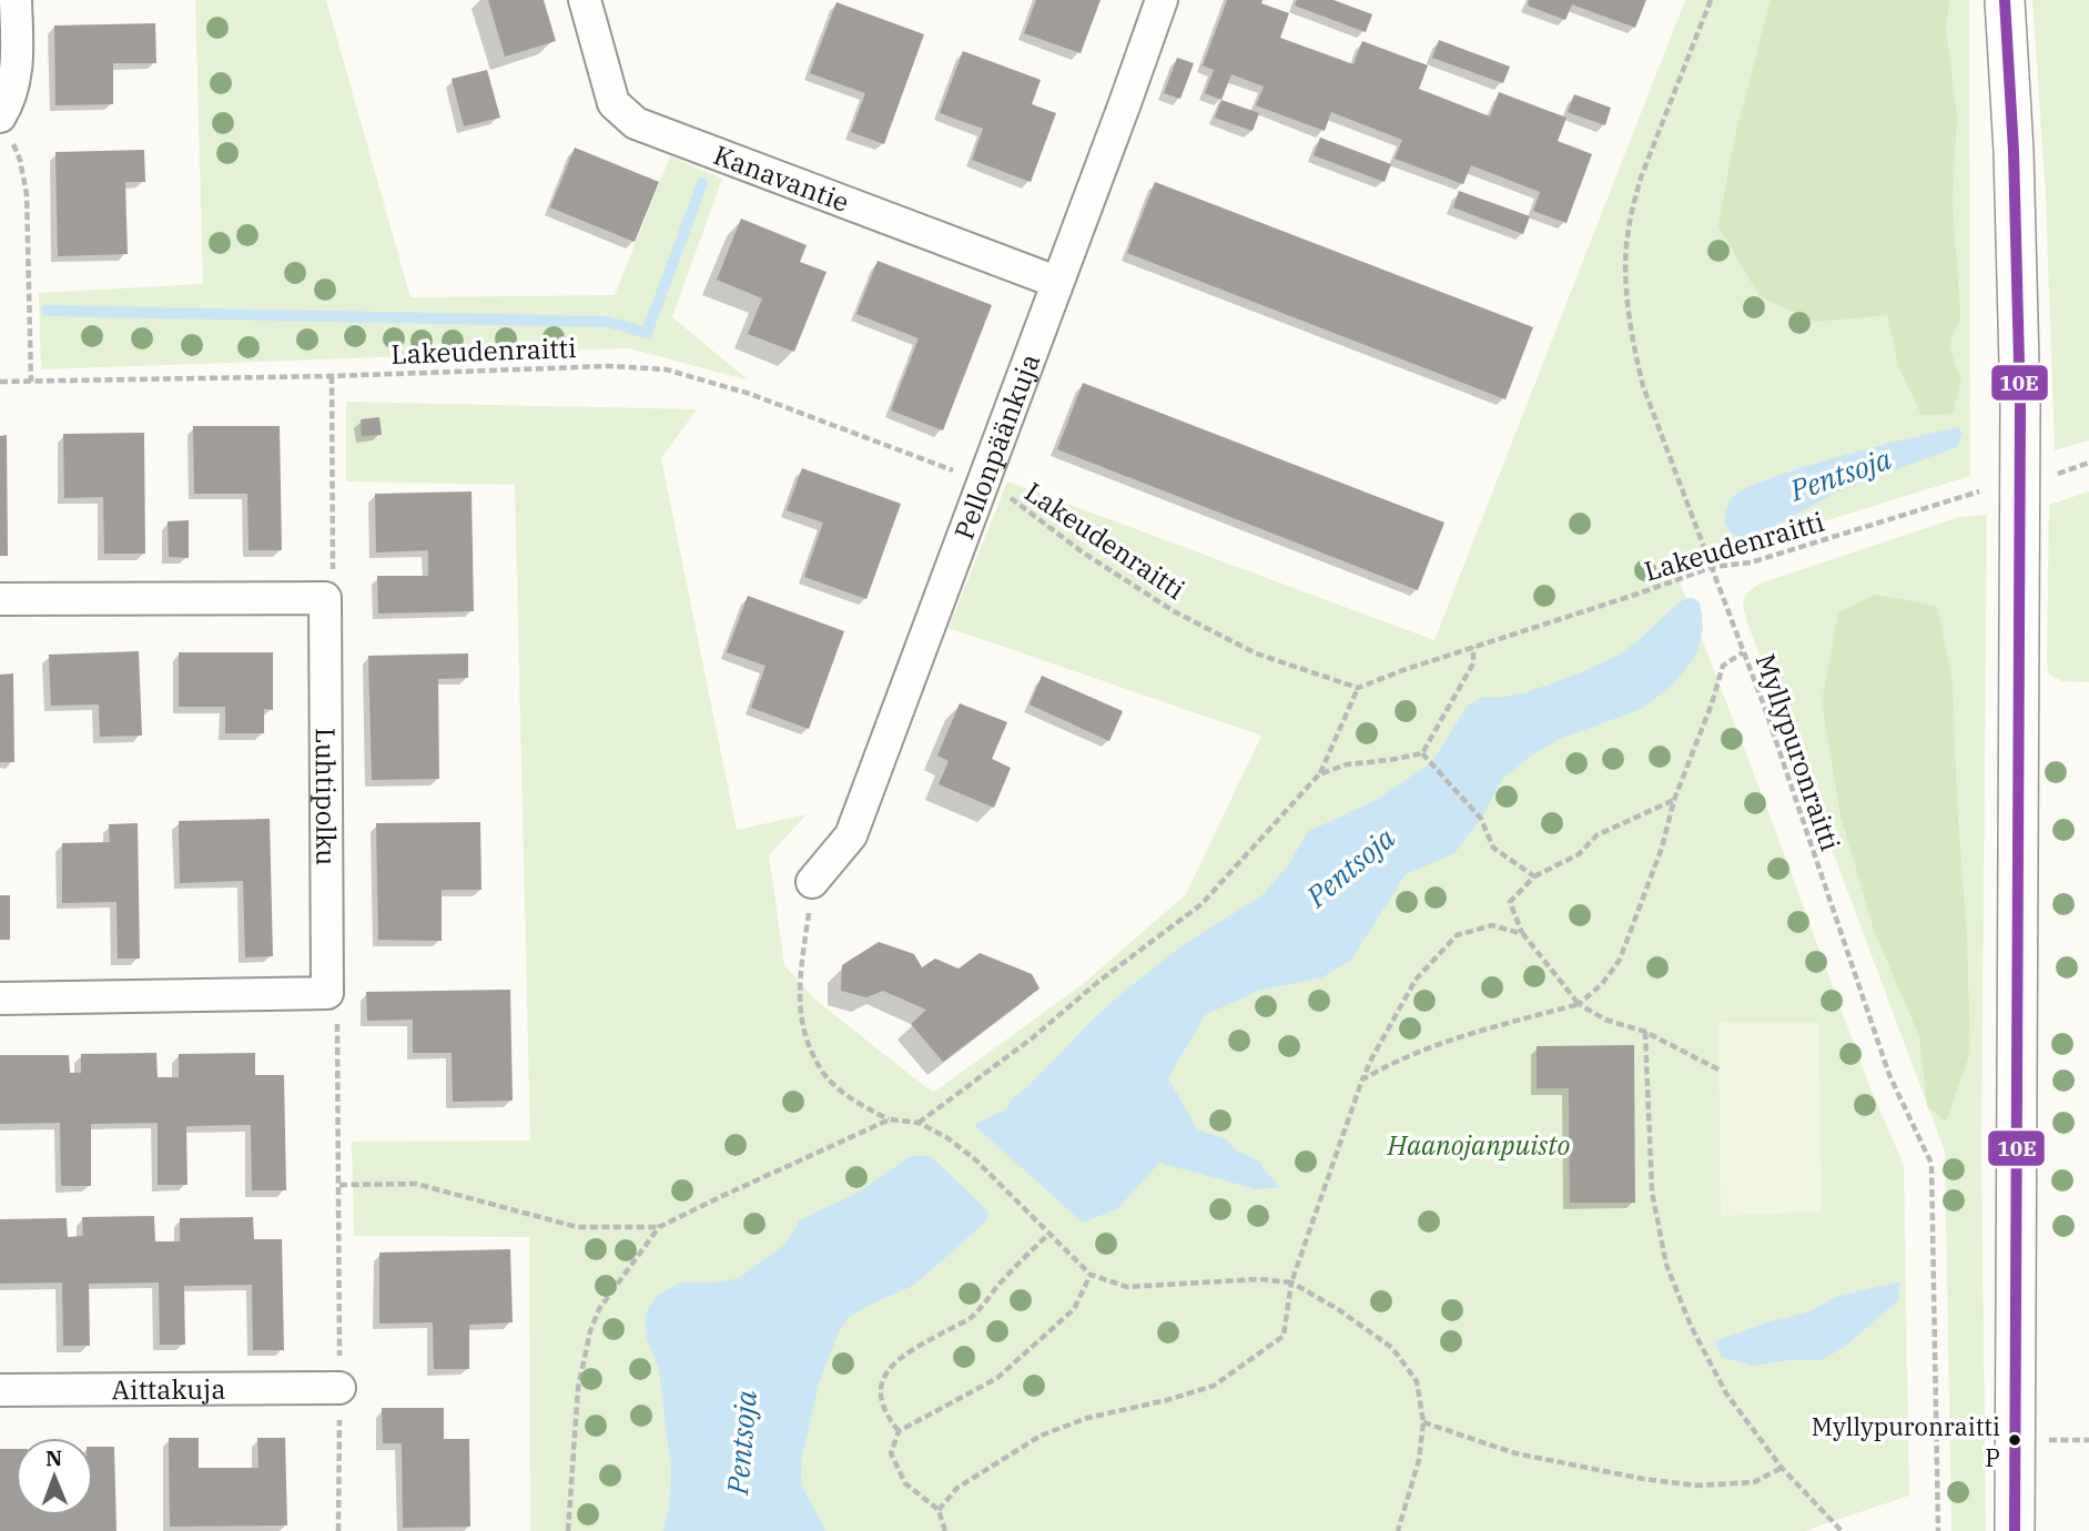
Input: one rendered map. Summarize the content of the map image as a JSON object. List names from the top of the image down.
{
  "streets": {
    "street": [
      "Kanavantie",
      "Pellonpäänkuja",
      "Luhtipolku",
      "Aittakuja"
    ],
    "path": ["Lakeudenraitti", "Myllypuronraitti"]
  },
  "crossings": [
    ["Kanavantie", "Pellonpäänkuja"],
    ["Lakeudenraitti", "Pellonpäänkuja"],
    ["Lakeudenraitti", "Myllypuronraitti"]
  ],
  "water": ["Pentsoja"],
  "parks": ["Haanojanpuisto"],
  "places": ["Myllypuronraitti P"],
  "lines": ["transit line 10E"],
  "north": "top"
}
